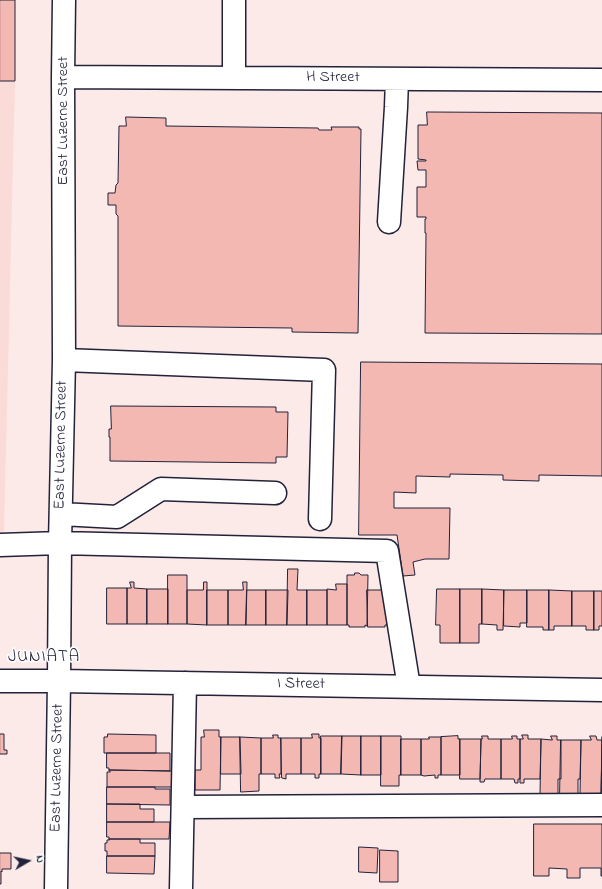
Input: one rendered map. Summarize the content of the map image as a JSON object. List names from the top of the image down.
{
  "streets": {
    "street": ["H Street", "East Luzerne Street", "I Street"]
  },
  "crossings": [
    ["H Street", "East Luzerne Street"],
    ["East Luzerne Street", "I Street"]
  ],
  "districts": ["JUNIATA"],
  "north": "right"
}
